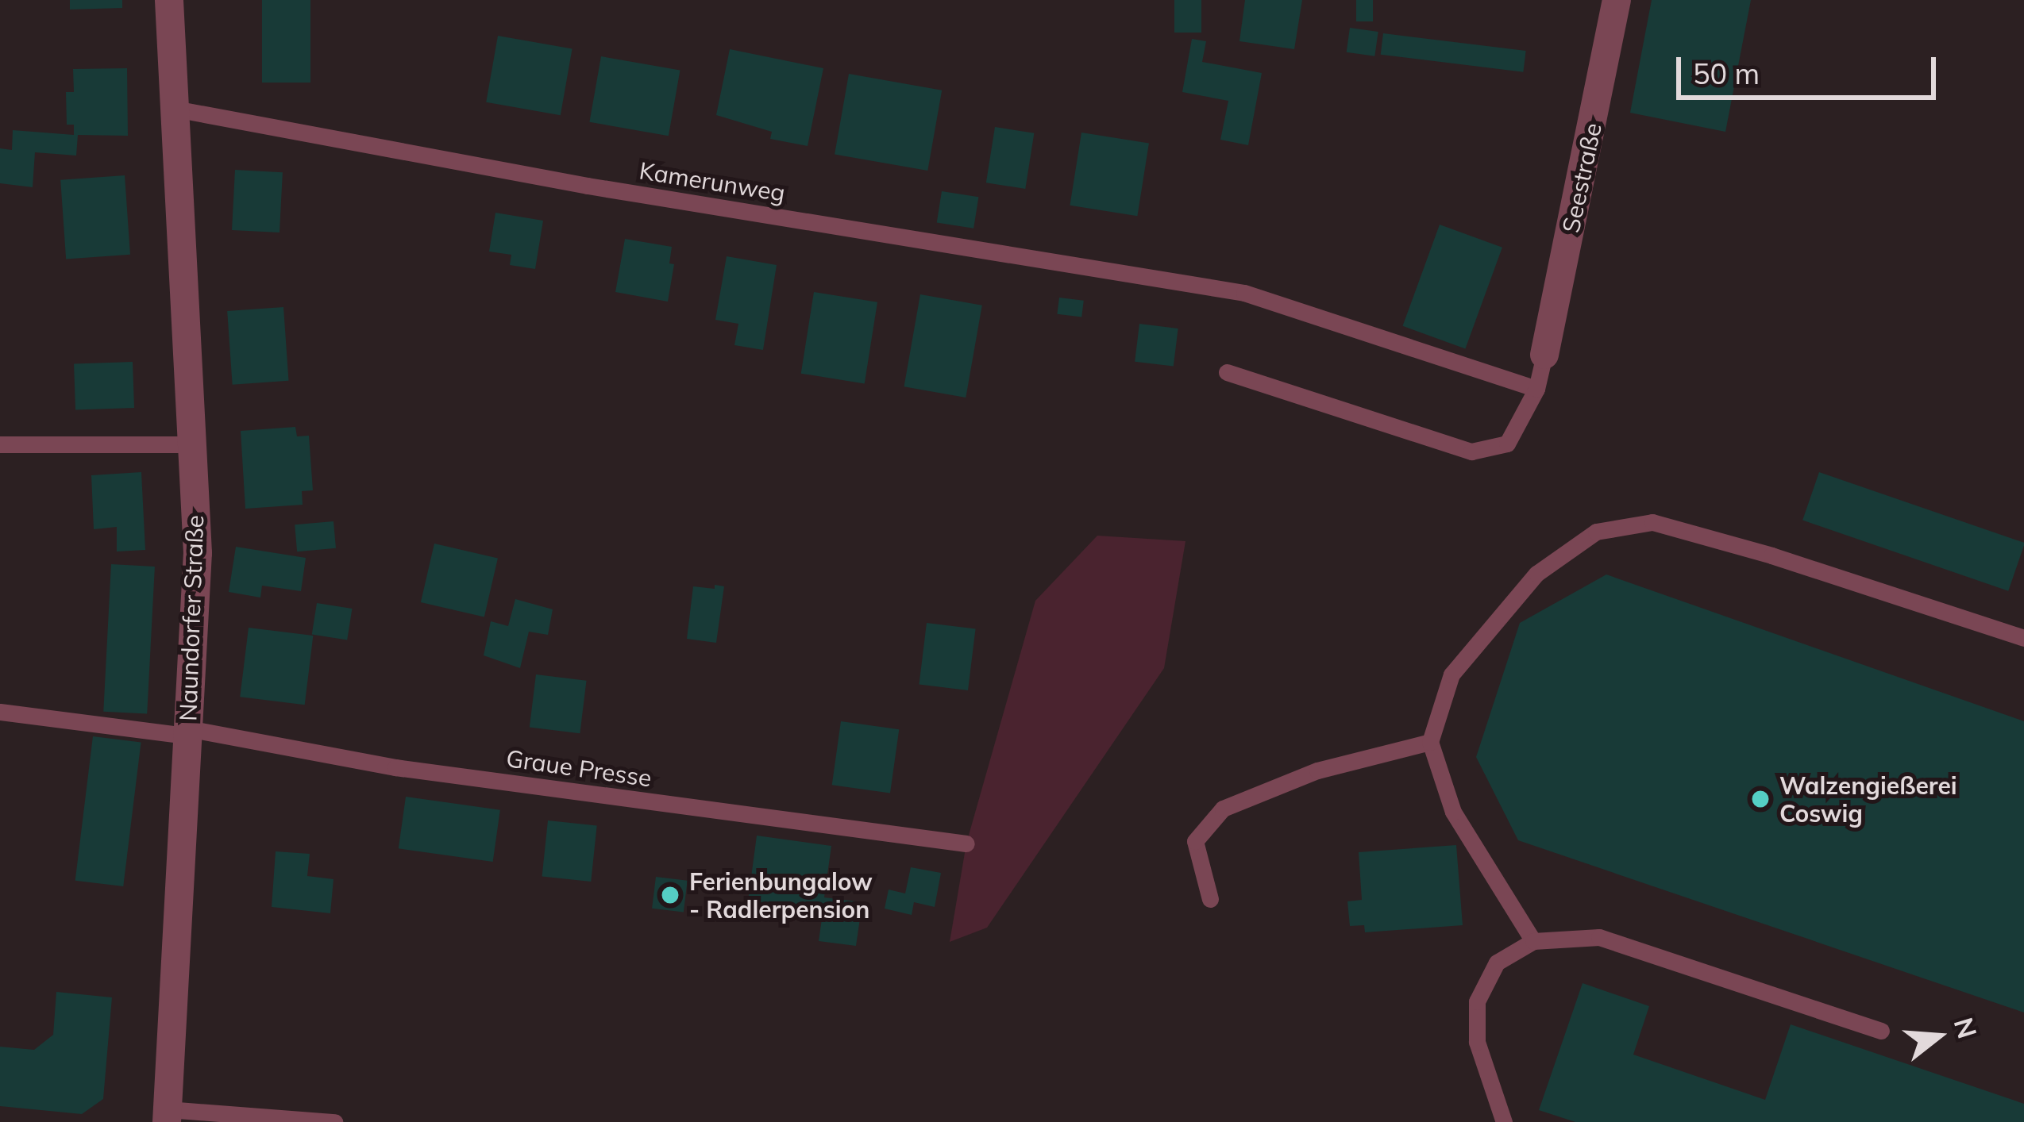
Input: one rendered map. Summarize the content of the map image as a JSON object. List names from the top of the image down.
{
  "streets": {
    "street": ["Seestraße", "Naundorfer Straße"],
    "lane": ["Kamerunweg", "Graue Presse"]
  },
  "crossings": [
    ["Kamerunweg", "Naundorfer Straße"],
    ["Naundorfer Straße", "Graue Presse"]
  ],
  "places": ["Walzengießerei Coswig", "Ferienbungalow - Radlerpension"],
  "scale_bar": "50 m",
  "north": "right"
}
